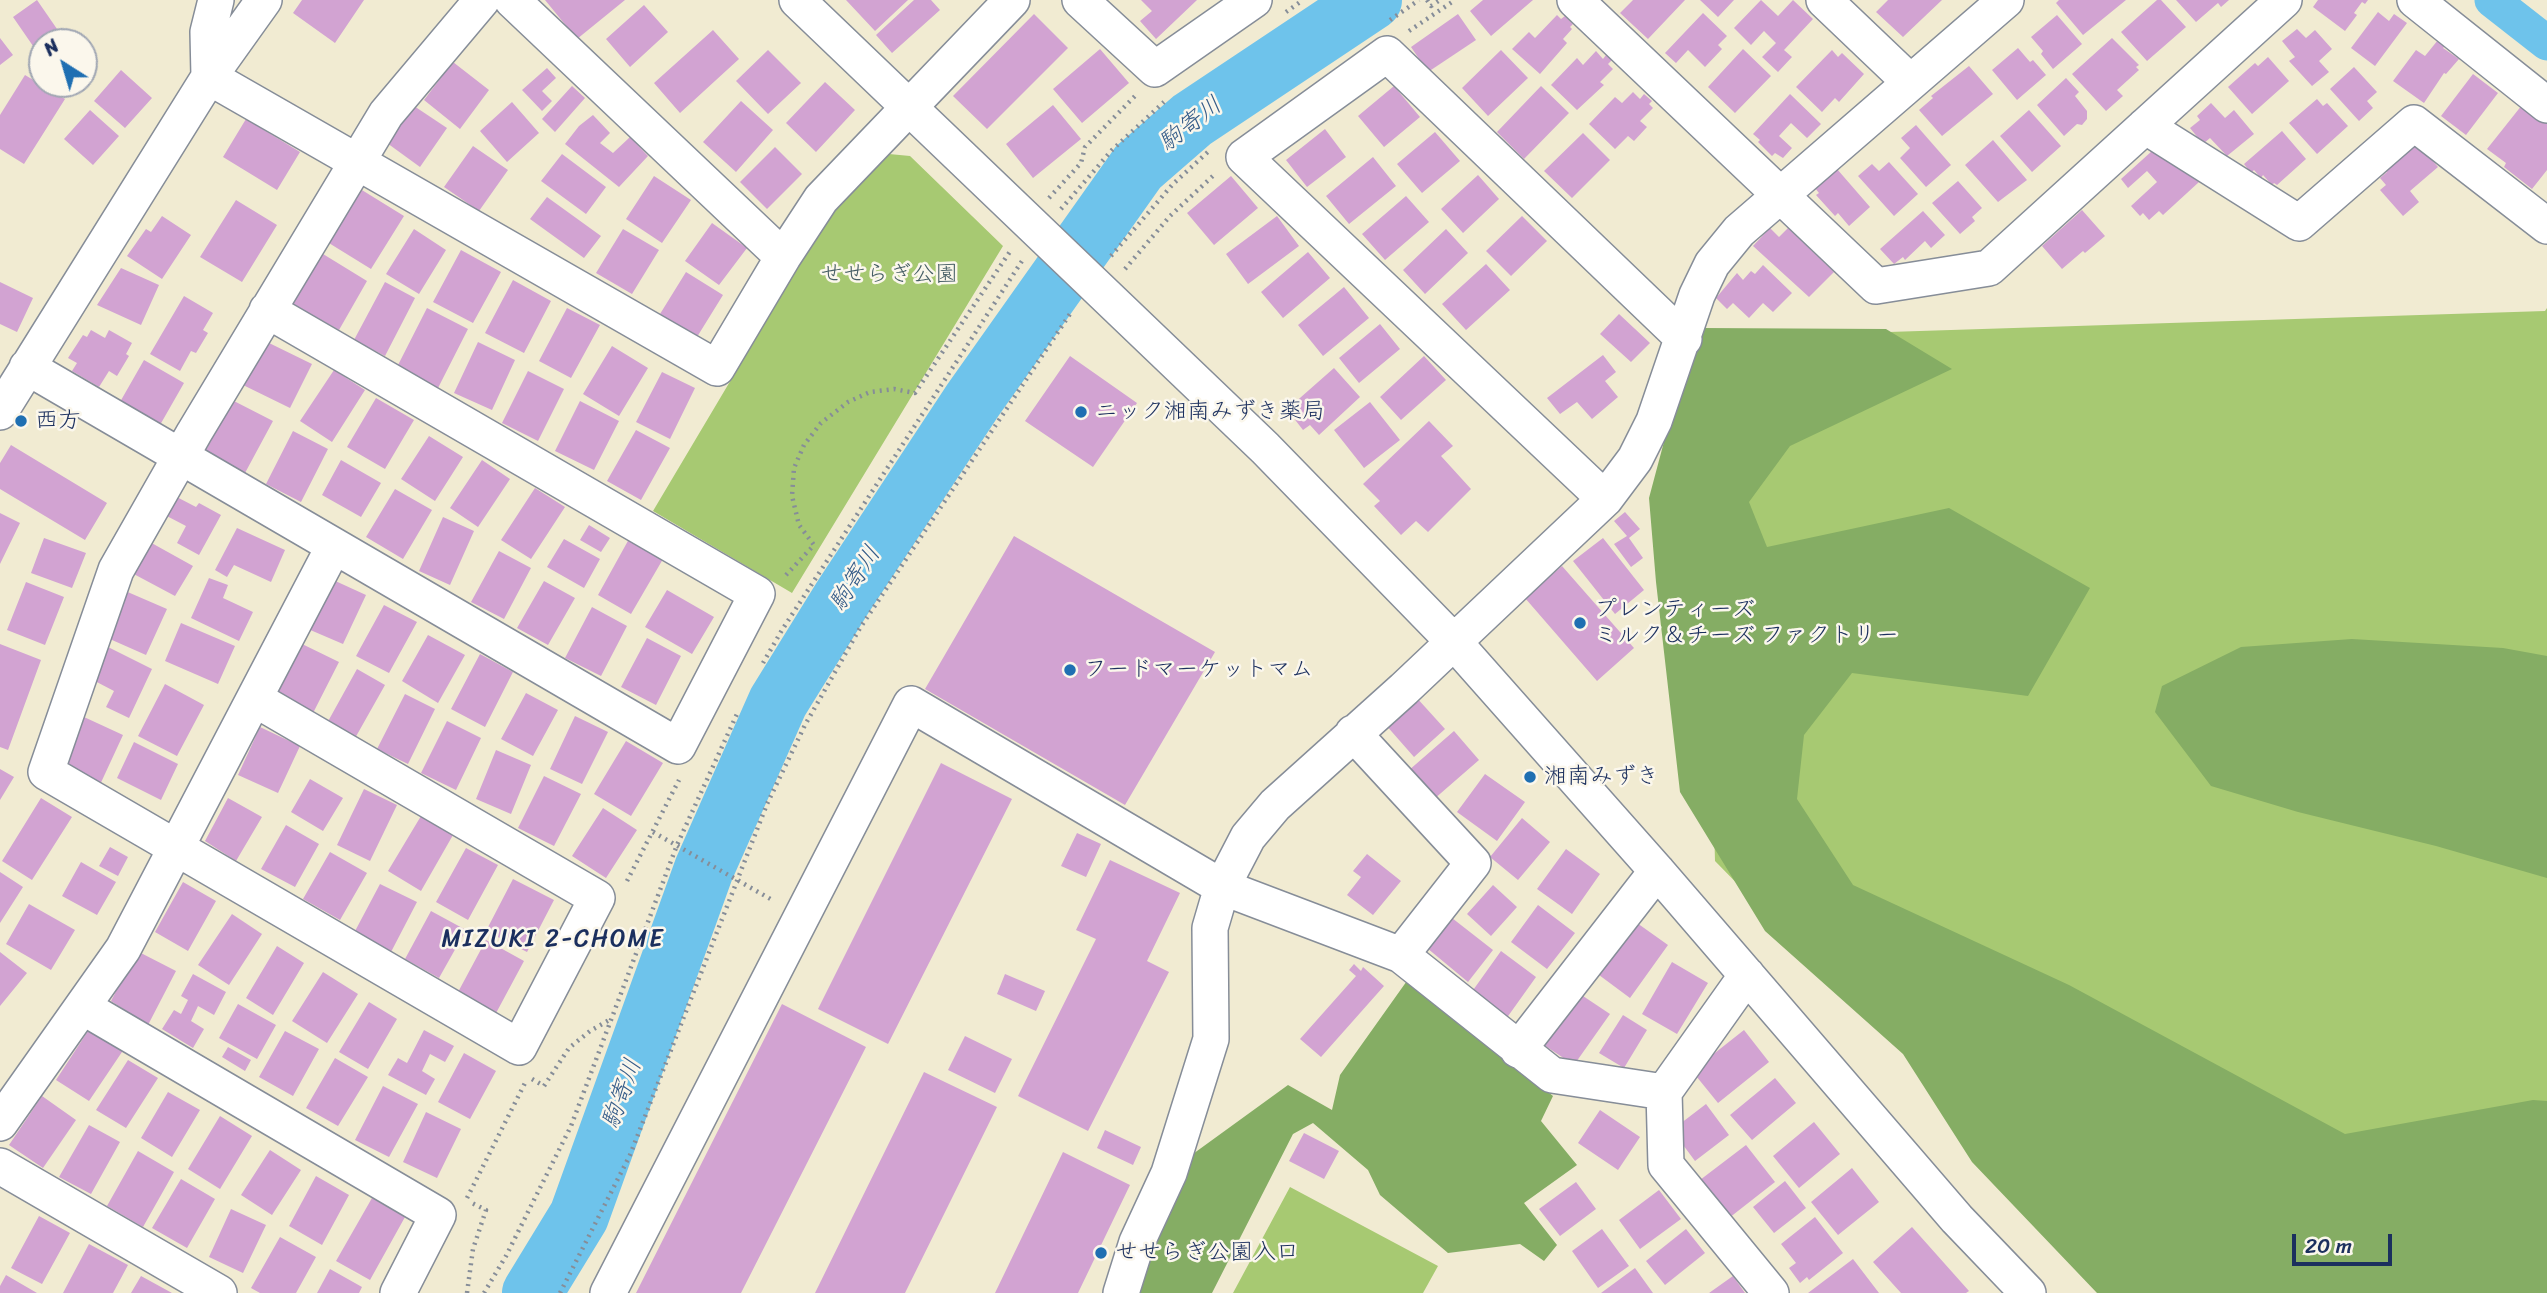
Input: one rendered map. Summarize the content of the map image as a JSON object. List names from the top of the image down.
{
  "districts": ["MIZUKI 2-CHOME"],
  "water": ["駒寄川"],
  "parks": ["せせらぎ公園"],
  "places": [
    "ニック湘南みずき薬局",
    "西方",
    "プレンティーズ ミルク＆チーズ ファクトリー",
    "フードマーケットマム",
    "湘南みずき",
    "せせらぎ公園入口"
  ],
  "scale_bar": "20 m",
  "north": "top left"
}
